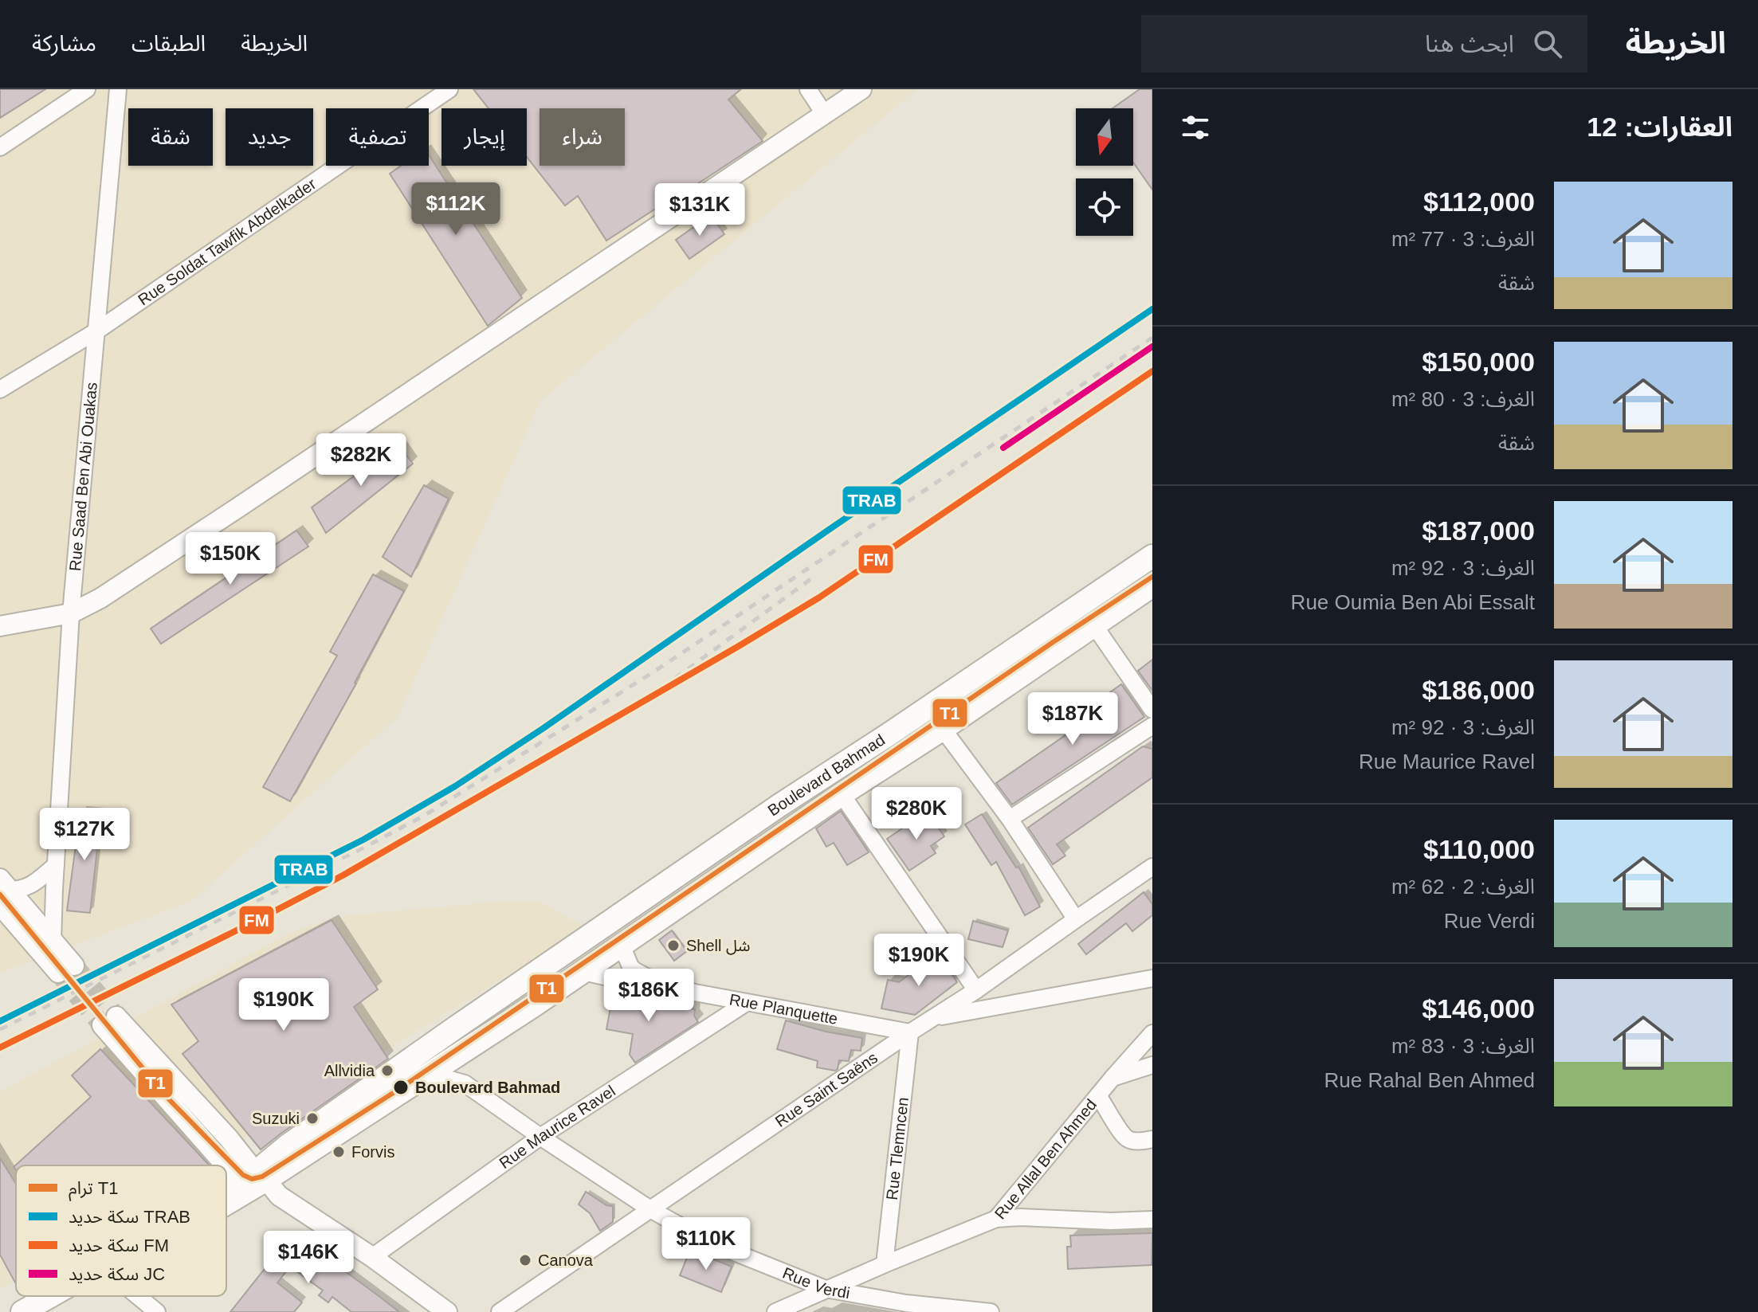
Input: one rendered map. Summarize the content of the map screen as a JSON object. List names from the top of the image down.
{
  "streets": {
    "main road": ["Boulevard Bahmad"],
    "street": [
      "Rue Soldat Tawfik Abdelkader",
      "Rue Saad Ben Abi Ouakas",
      "Rue Planquette",
      "Rue Saint Saëns",
      "Rue Maurice Ravel",
      "Rue Tlemncen",
      "Rue Allal Ben Ahmed",
      "Rue Verdi"
    ]
  },
  "crossings": [
    ["Rue Soldat Tawfik Abdelkader", "Rue Saad Ben Abi Ouakas"],
    ["Boulevard Bahmad", "Rue Planquette"],
    ["Boulevard Bahmad", "Rue Verdi"],
    ["Rue Planquette", "Rue Saint Saëns"],
    ["Rue Planquette", "Rue Maurice Ravel"],
    ["Rue Planquette", "Rue Tlemncen"],
    ["Rue Saint Saëns", "Rue Tlemncen"],
    ["Rue Saint Saëns", "Rue Verdi"],
    ["Rue Maurice Ravel", "Rue Verdi"],
    ["Rue Tlemncen", "Rue Allal Ben Ahmed"],
    ["Rue Allal Ben Ahmed", "Rue Verdi"]
  ],
  "places": [
    "Shell شل",
    "Allvidia",
    "Boulevard Bahmad",
    "Suzuki",
    "Forvis",
    "Canova"
  ],
  "lines": [
    "rail line TRAB",
    "rail line JC",
    "rail line FM",
    "tram line T1"
  ],
  "legend": [
    "ترام T1",
    "سكة حديد TRAB",
    "سكة حديد FM",
    "سكة حديد JC"
  ],
  "north": "bottom",
  "page": {
    "header": "الخريطة",
    "search": "ابحث هنا",
    "nav": ["الخريطة", "الطبقات", "مشاركة"],
    "heading": "العقارات: 12",
    "chip": [
      "شراء",
      "إيجار",
      "تصفية",
      "جديد",
      "شقة"
    ],
    "list": [
      {
        "name": "$112,000",
        "note": "الغرف: 3 · 77 m² · شقة"
      },
      {
        "name": "$150,000",
        "note": "الغرف: 3 · 80 m² · شقة"
      },
      {
        "name": "$187,000",
        "note": "الغرف: 3 · 92 m² · Rue Oumia Ben Abi Essalt"
      },
      {
        "name": "$186,000",
        "note": "الغرف: 3 · 92 m² · Rue Maurice Ravel"
      },
      {
        "name": "$110,000",
        "note": "الغرف: 2 · 62 m² · Rue Verdi"
      },
      {
        "name": "$146,000",
        "note": "الغرف: 3 · 83 m² · Rue Rahal Ben Ahmed"
      }
    ],
    "price": [
      "$112K",
      "$131K",
      "$282K",
      "$150K",
      "$187K",
      "$280K",
      "$127K",
      "$190K",
      "$186K",
      "$190K",
      "$110K",
      "$146K"
    ]
  }
}
